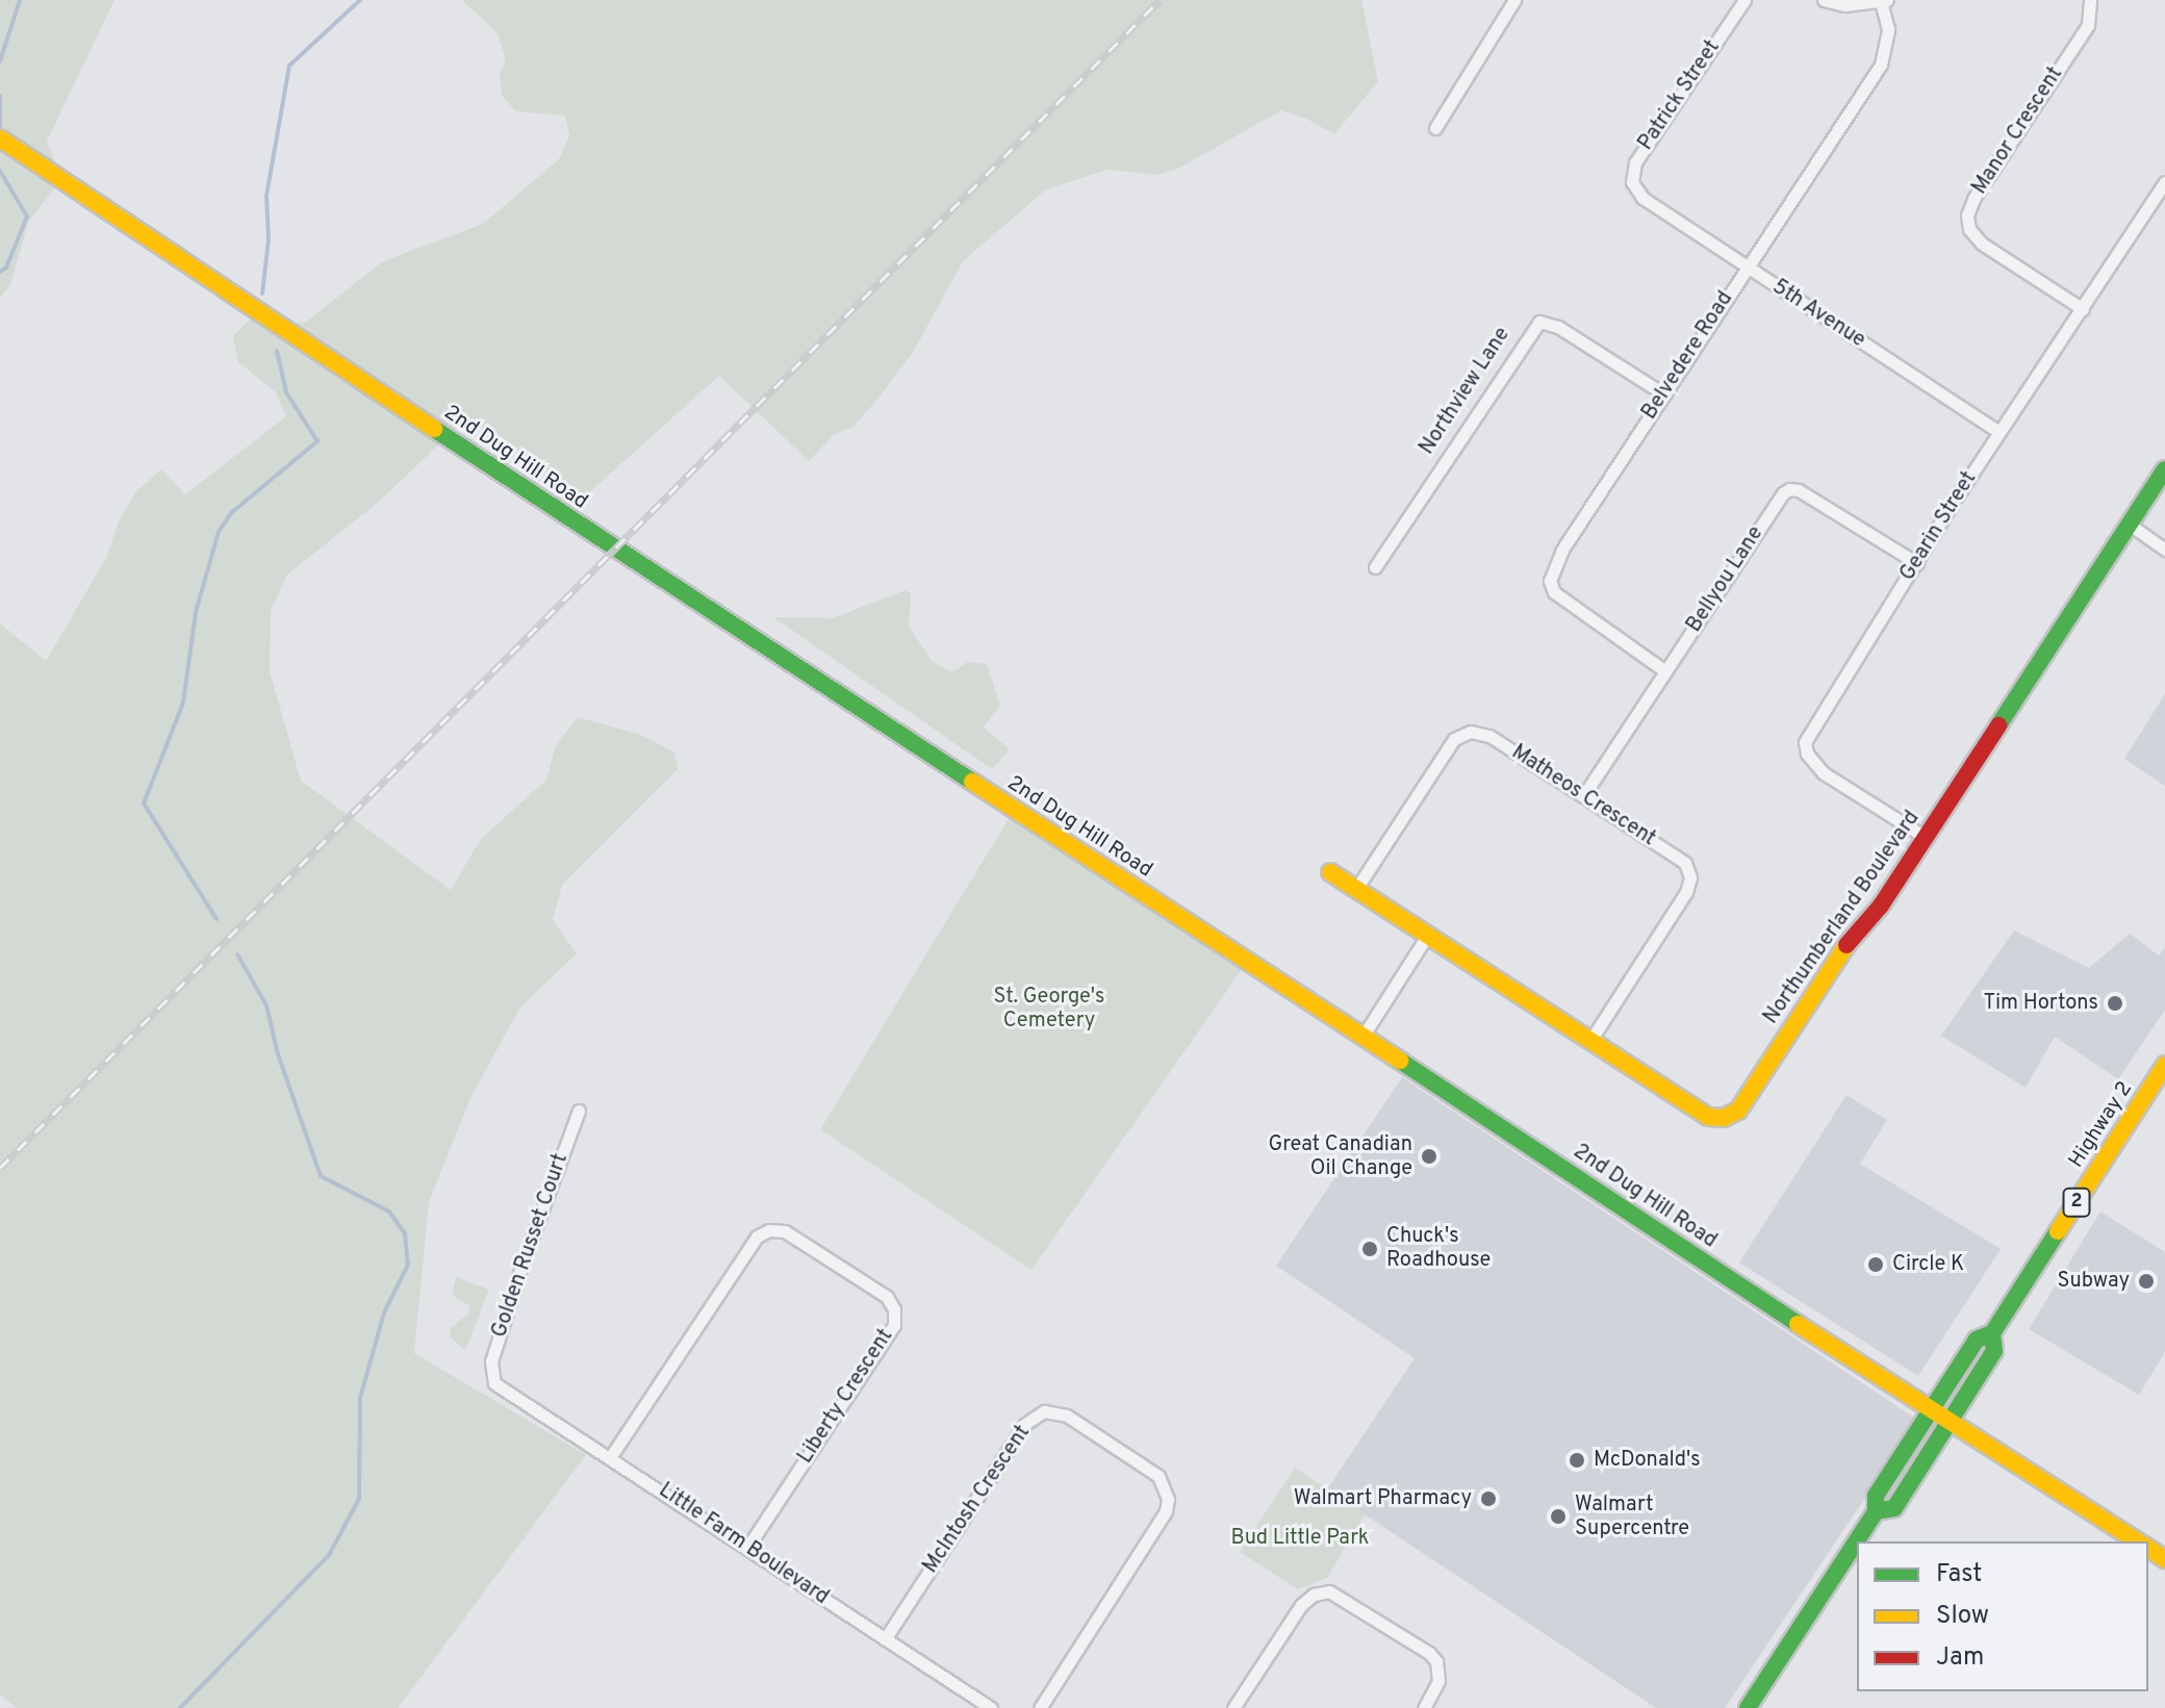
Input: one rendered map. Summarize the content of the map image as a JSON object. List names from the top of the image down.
{
  "streets": {
    "street": [
      "Patrick Street",
      "Manor Crescent",
      "5th Avenue",
      "Belvedere Road",
      "Northview Lane",
      "2nd Dug Hill Road",
      "Gearin Street",
      "Bellyou Lane",
      "Matheos Crescent",
      "Northumberland Boulevard",
      "Highway 2",
      "2",
      "Golden Russet Court",
      "Liberty Crescent",
      "McIntosh Crescent",
      "Little Farm Boulevard"
    ]
  },
  "crossings": [
    ["Patrick Street", "5th Avenue"],
    ["Manor Crescent", "Gearin Street"],
    ["5th Avenue", "Belvedere Road"],
    ["5th Avenue", "Gearin Street"],
    ["Belvedere Road", "Northview Lane"],
    ["Belvedere Road", "Bellyou Lane"],
    ["2nd Dug Hill Road", "Highway 2"],
    ["Gearin Street", "Bellyou Lane"],
    ["Gearin Street", "Northumberland Boulevard"],
    ["Bellyou Lane", "Matheos Crescent"],
    ["Matheos Crescent", "Northumberland Boulevard"],
    ["Golden Russet Court", "Little Farm Boulevard"],
    ["Liberty Crescent", "Little Farm Boulevard"],
    ["McIntosh Crescent", "Little Farm Boulevard"]
  ],
  "parks": ["St. George's Cemetery", "Bud Little Park"],
  "places": [
    "Tim Hortons",
    "Great Canadian Oil Change",
    "Chuck's Roadhouse",
    "Circle K",
    "Subway",
    "McDonald's",
    "Walmart Pharmacy",
    "Walmart Supercentre"
  ],
  "legend": ["Fast", "Slow", "Jam"]
}
